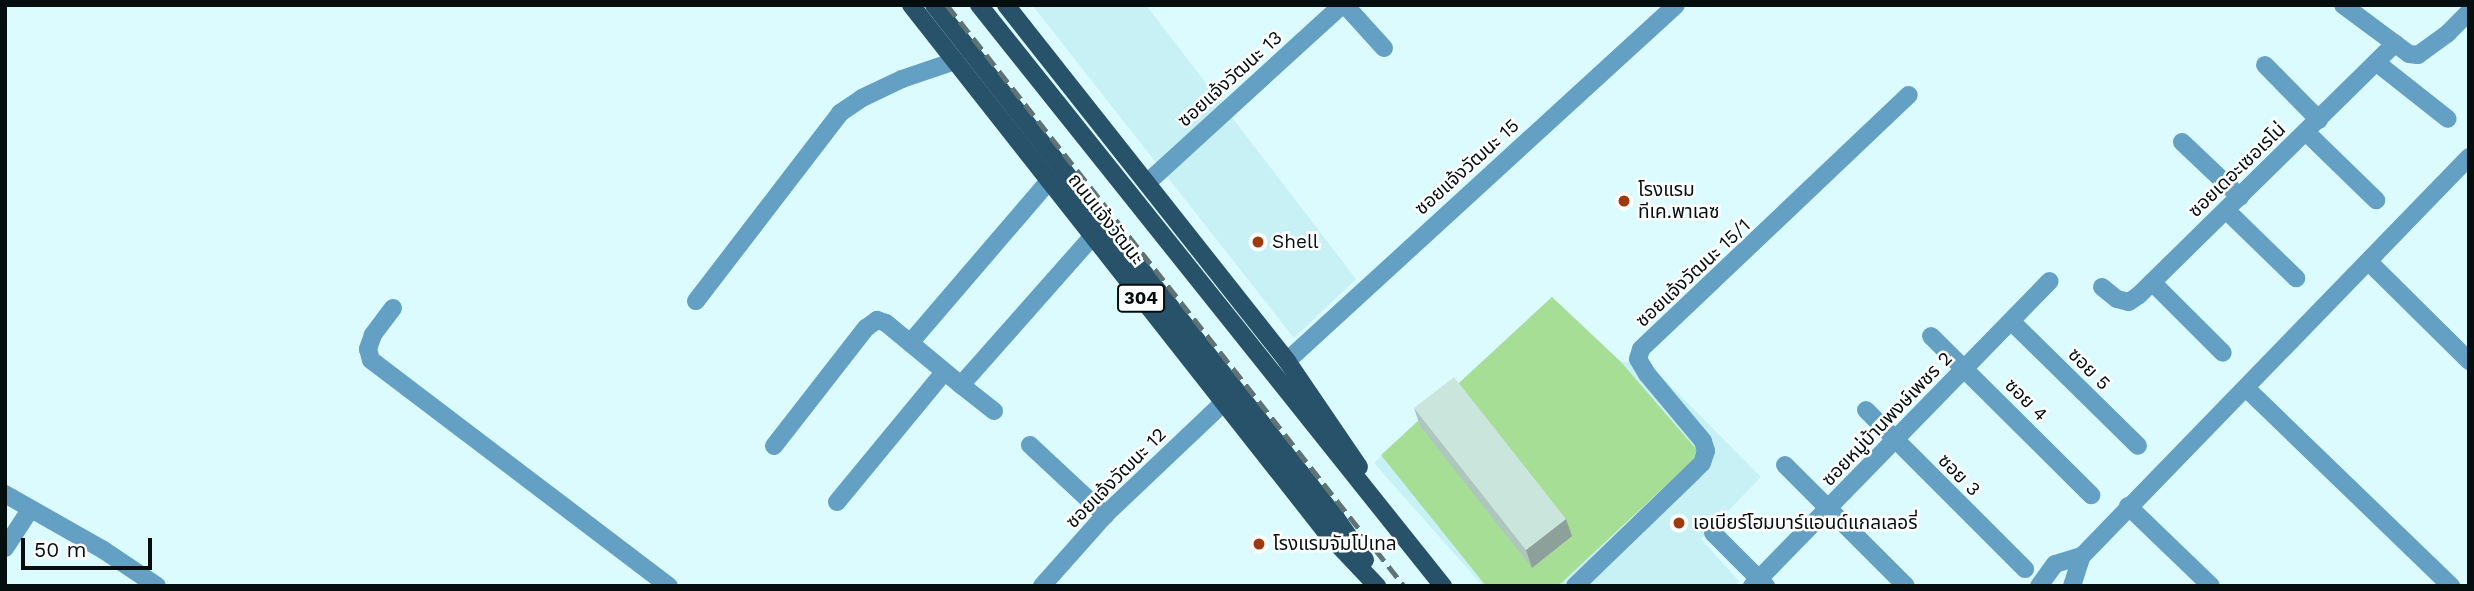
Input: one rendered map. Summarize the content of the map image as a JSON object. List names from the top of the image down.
{
  "streets": {
    "main road": ["ถนนแจ้งวัฒนะ", "304"],
    "street": [
      "ซอยแจ้งวัฒนะ 13",
      "ซอยแจ้งวัฒนะ 15",
      "ซอยเดอะเซอเรโน่",
      "ซอยแจ้งวัฒนะ 15/1",
      "ซอย 5",
      "ซอย 4",
      "ซอยหมู่บ้านพงษ์เพชร 2",
      "ซอย 3",
      "ซอยแจ้งวัฒนะ 12"
    ]
  },
  "crossings": [
    ["ซอยแจ้งวัฒนะ 13", "ถนนแจ้งวัฒนะ"],
    ["ซอยแจ้งวัฒนะ 15", "ถนนแจ้งวัฒนะ"],
    ["ถนนแจ้งวัฒนะ", "ซอยแจ้งวัฒนะ 12"],
    ["ซอย 5", "ซอยหมู่บ้านพงษ์เพชร 2"],
    ["ซอย 4", "ซอยหมู่บ้านพงษ์เพชร 2"],
    ["ซอยหมู่บ้านพงษ์เพชร 2", "ซอย 3"]
  ],
  "places": [
    "โรงแรม ทีเค.พาเลซ",
    "Shell",
    "เอเบียร์โฮมบาร์แอนด์แกลเลอรี่",
    "โรงแรมจัมโปเทล"
  ],
  "scale_bar": "50 m"
}
